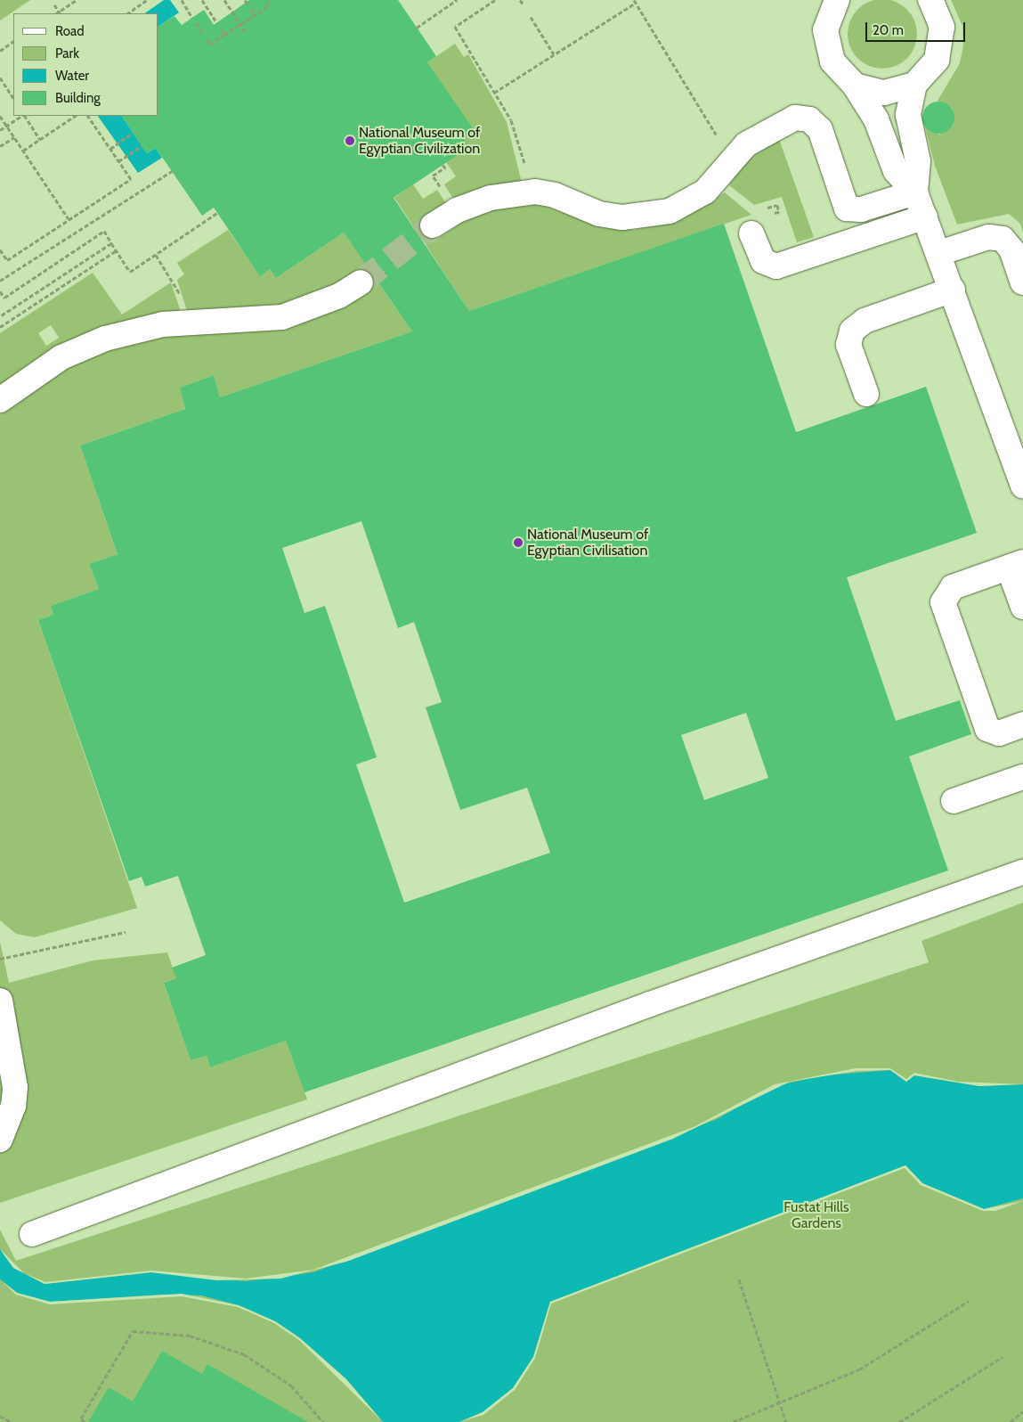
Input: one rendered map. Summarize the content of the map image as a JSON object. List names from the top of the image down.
{
  "parks": ["Fustat Hills Gardens"],
  "places": ["National Museum of Egyptian Civilization", "National Museum of Egyptian Civilisation"],
  "legend": [
    "Road",
    "Park",
    "Water",
    "Building"
  ],
  "scale_bar": "20 m"
}
